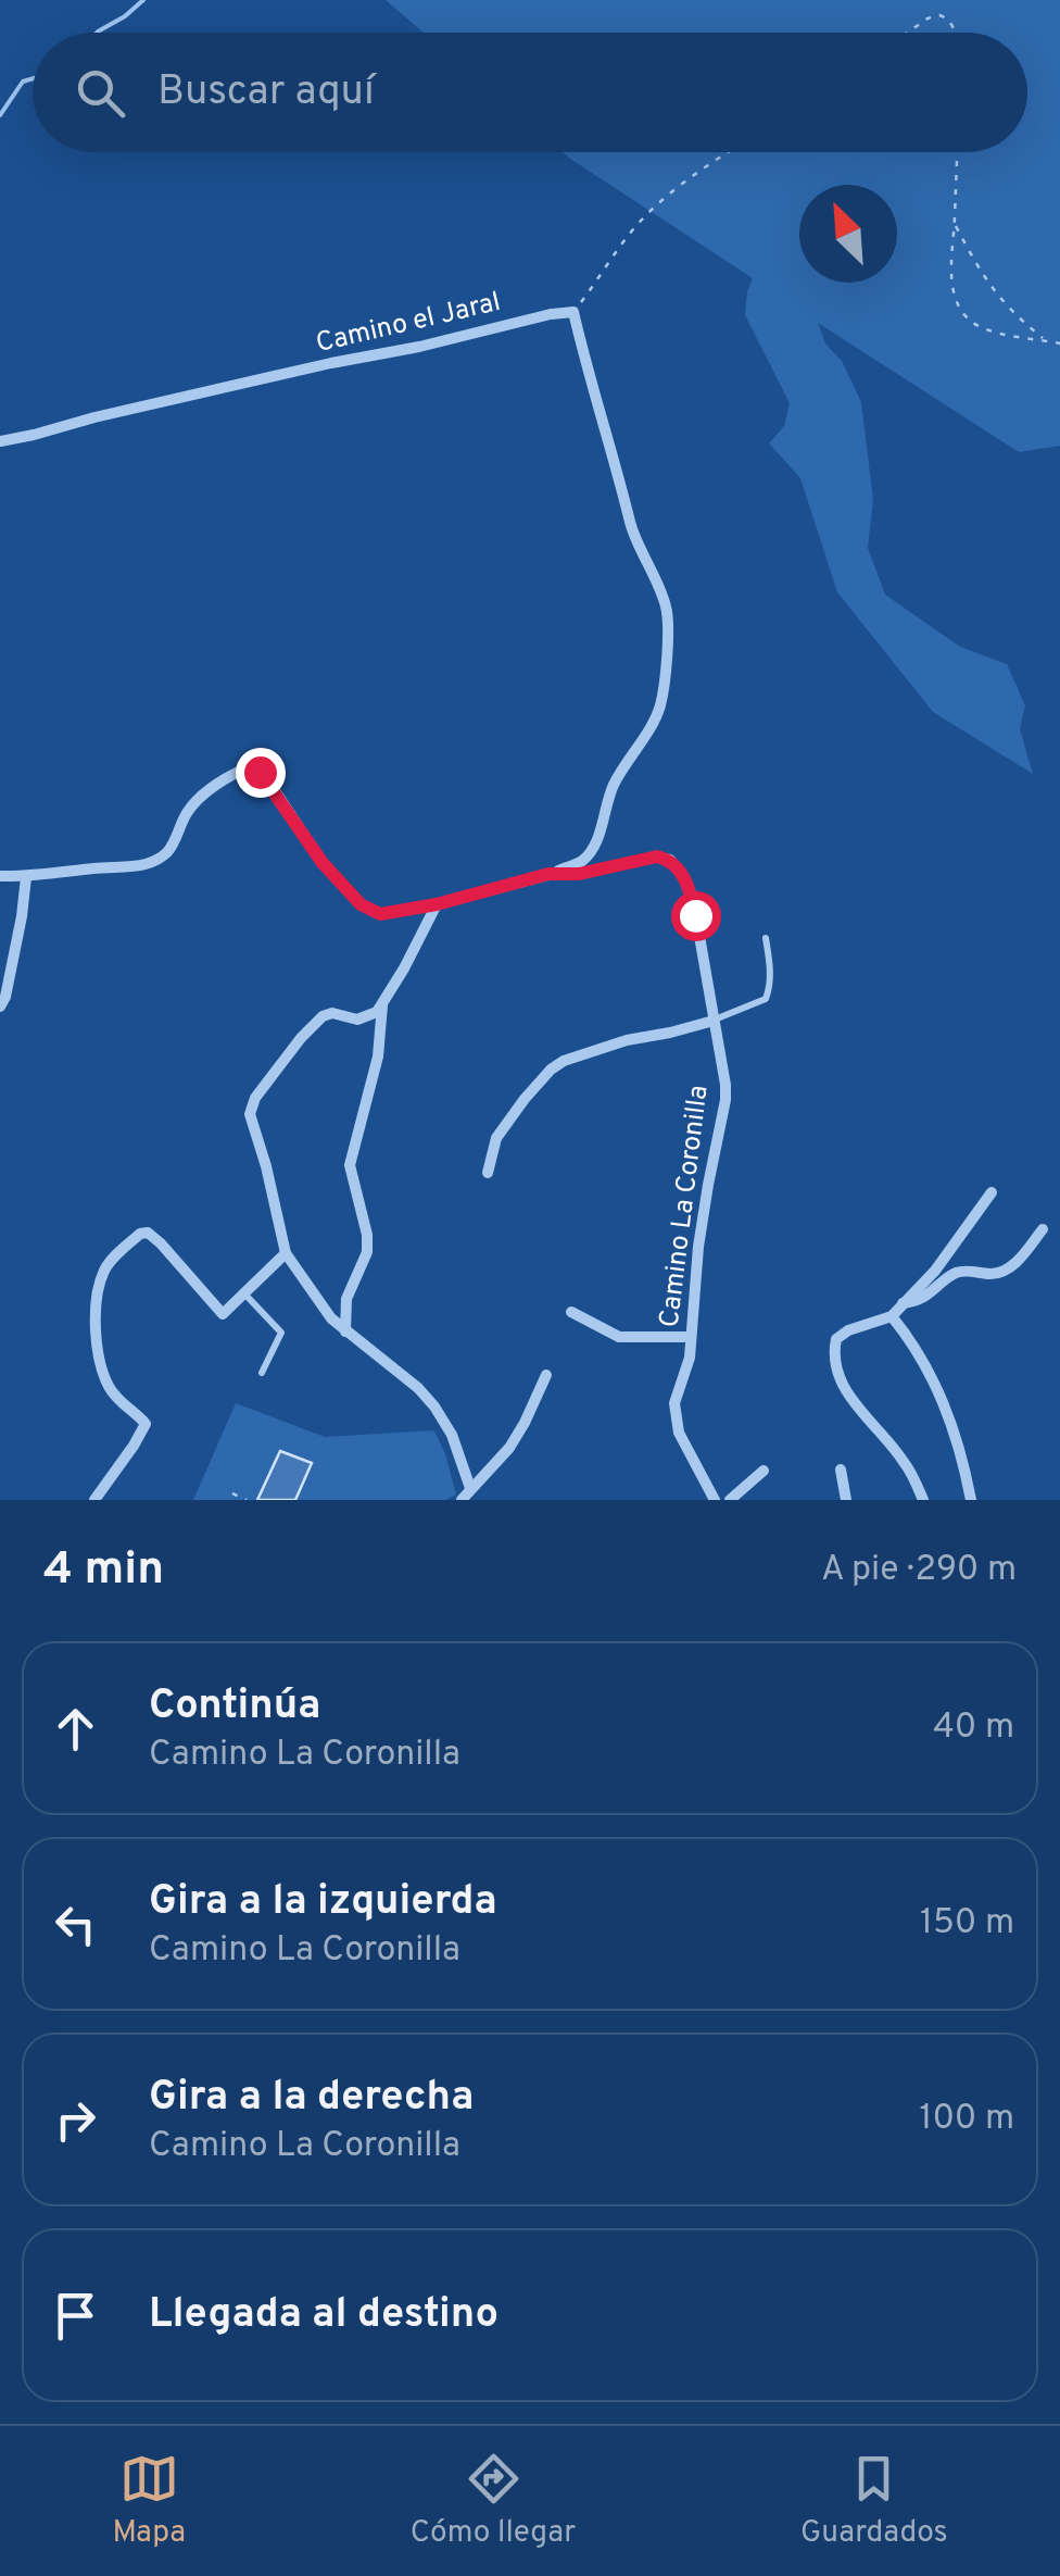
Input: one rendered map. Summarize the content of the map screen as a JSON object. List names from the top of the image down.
{
  "streets": {
    "street": ["Camino el Jaral", "Camino La Coronilla"]
  },
  "north": "top left",
  "page": {
    "search": "Buscar aquí",
    "heading": ["4 min", "A pie · 290 m"],
    "list": [
      ["Continúa", "Camino La Coronilla", "40 m"],
      ["Gira a la izquierda", "Camino La Coronilla", "150 m"],
      ["Gira a la derecha", "Camino La Coronilla", "100 m"],
      "Llegada al destino"
    ],
    "nav": ["Mapa", "Cómo llegar", "Guardados"]
  }
}
